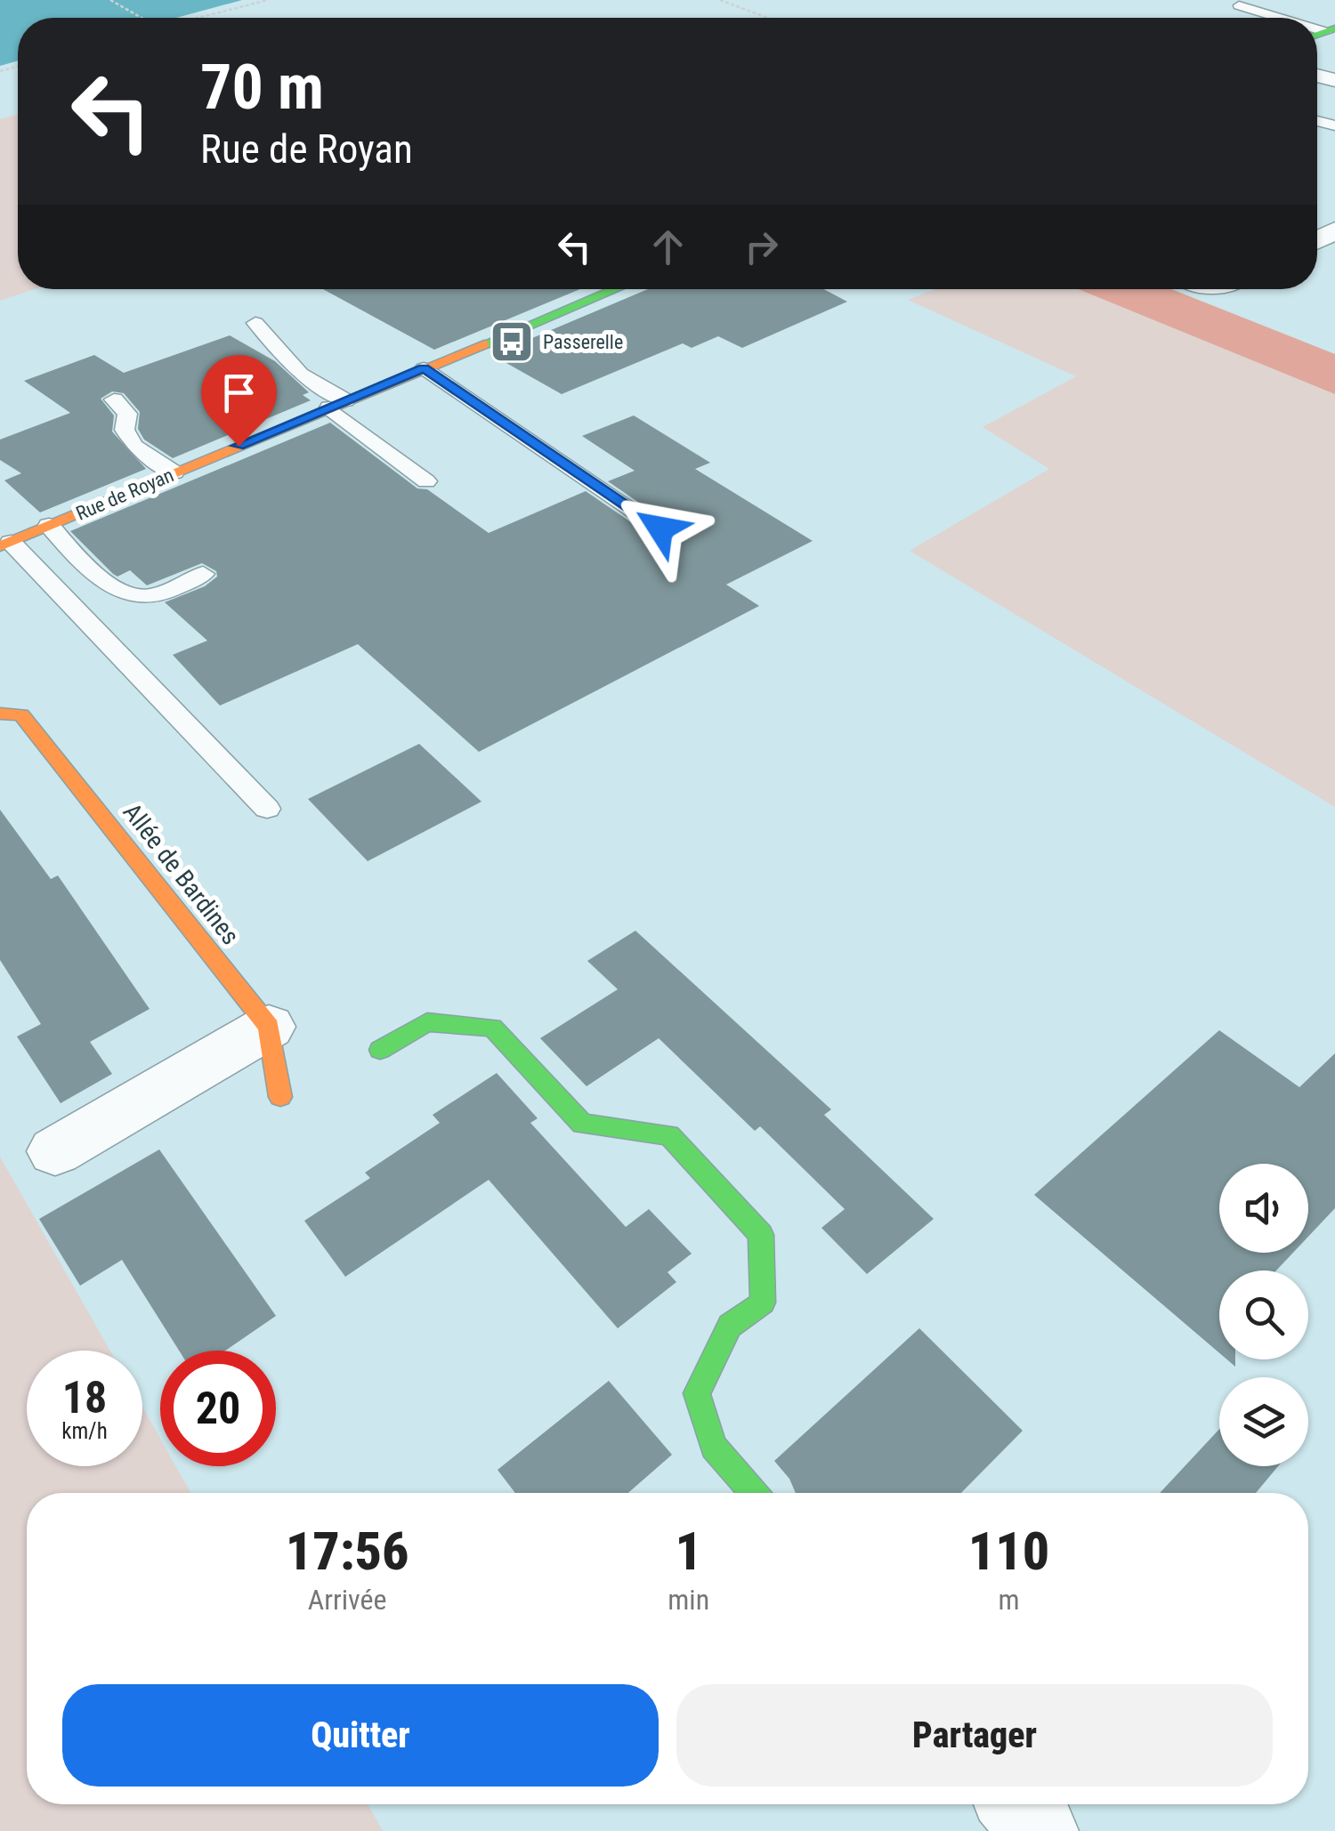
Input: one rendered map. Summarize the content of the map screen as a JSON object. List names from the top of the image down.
{
  "streets": {
    "street": ["Rue de Royan", "Allée de Bardines"]
  },
  "places": {
    "bus stop": ["Passerelle"]
  },
  "page": {
    "turn": ["70 m", "Rue de Royan"],
    "speed": "18 km/h",
    "limit": "20",
    "eta": [
      "17:56",
      "Arrivée",
      "1",
      "min",
      "110",
      "m"
    ],
    "buttons": ["Quitter", "Partager"]
  }
}
